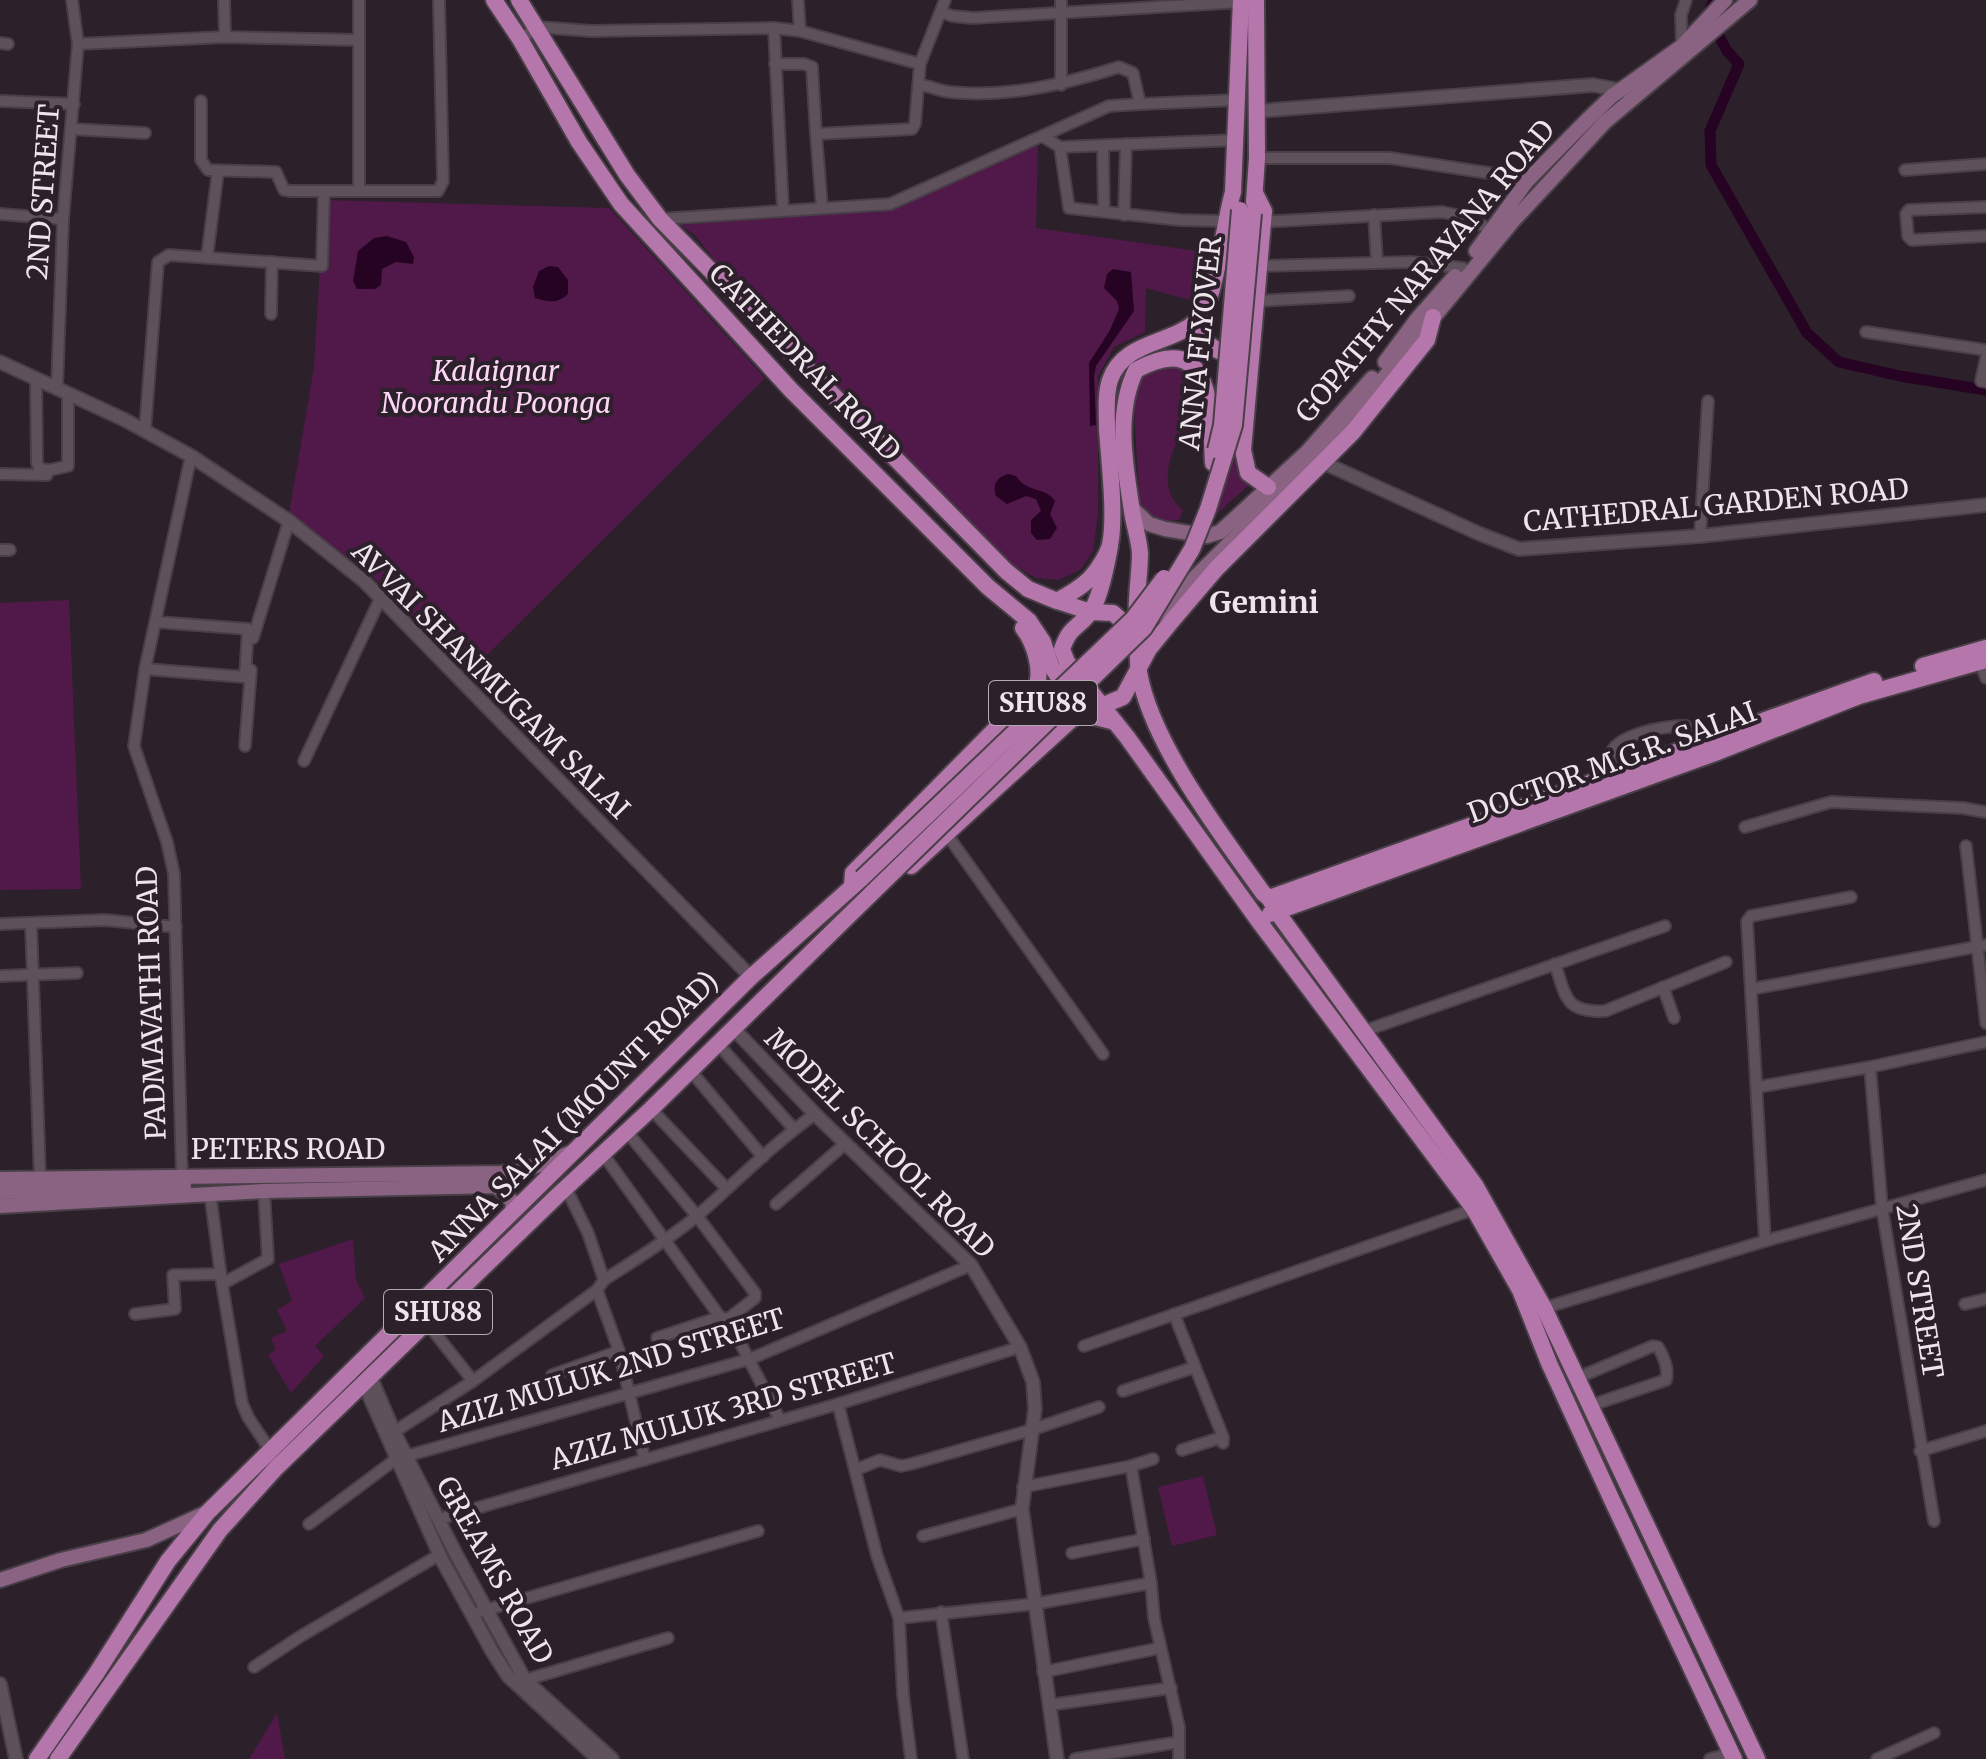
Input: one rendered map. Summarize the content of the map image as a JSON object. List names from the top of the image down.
{
  "streets": {
    "main road": [
      "GOPATHY NARAYANA ROAD",
      "ANNA FLYOVER",
      "CATHEDRAL ROAD",
      "SHU88",
      "DOCTOR M.G.R. SALAI",
      "ANNA SALAI (MOUNT ROAD)",
      "PETERS ROAD"
    ],
    "street": [
      "2ND STREET",
      "CATHEDRAL GARDEN ROAD",
      "AVVAI SHANMUGAM SALAI",
      "PADMAVATHI ROAD",
      "MODEL SCHOOL ROAD",
      "AZIZ MULUK 2ND STREET",
      "AZIZ MULUK 3RD STREET",
      "GREAMS ROAD"
    ]
  },
  "crossings": [
    ["2ND STREET", "AVVAI SHANMUGAM SALAI"],
    ["GOPATHY NARAYANA ROAD", "ANNA FLYOVER"],
    ["ANNA FLYOVER", "CATHEDRAL ROAD"],
    ["ANNA FLYOVER", "SHU88"],
    ["ANNA FLYOVER", "ANNA SALAI (MOUNT ROAD)"],
    ["AVVAI SHANMUGAM SALAI", "PADMAVATHI ROAD"],
    ["AVVAI SHANMUGAM SALAI", "ANNA SALAI (MOUNT ROAD)"],
    ["PADMAVATHI ROAD", "PETERS ROAD"],
    ["ANNA SALAI (MOUNT ROAD)", "MODEL SCHOOL ROAD"],
    ["ANNA SALAI (MOUNT ROAD)", "PETERS ROAD"],
    ["ANNA SALAI (MOUNT ROAD)", "GREAMS ROAD"],
    ["MODEL SCHOOL ROAD", "AZIZ MULUK 2ND STREET"],
    ["MODEL SCHOOL ROAD", "AZIZ MULUK 3RD STREET"],
    ["AZIZ MULUK 2ND STREET", "GREAMS ROAD"],
    ["AZIZ MULUK 3RD STREET", "GREAMS ROAD"]
  ],
  "districts": ["Gemini"],
  "parks": ["Kalaignar Noorandu Poonga"]
}
